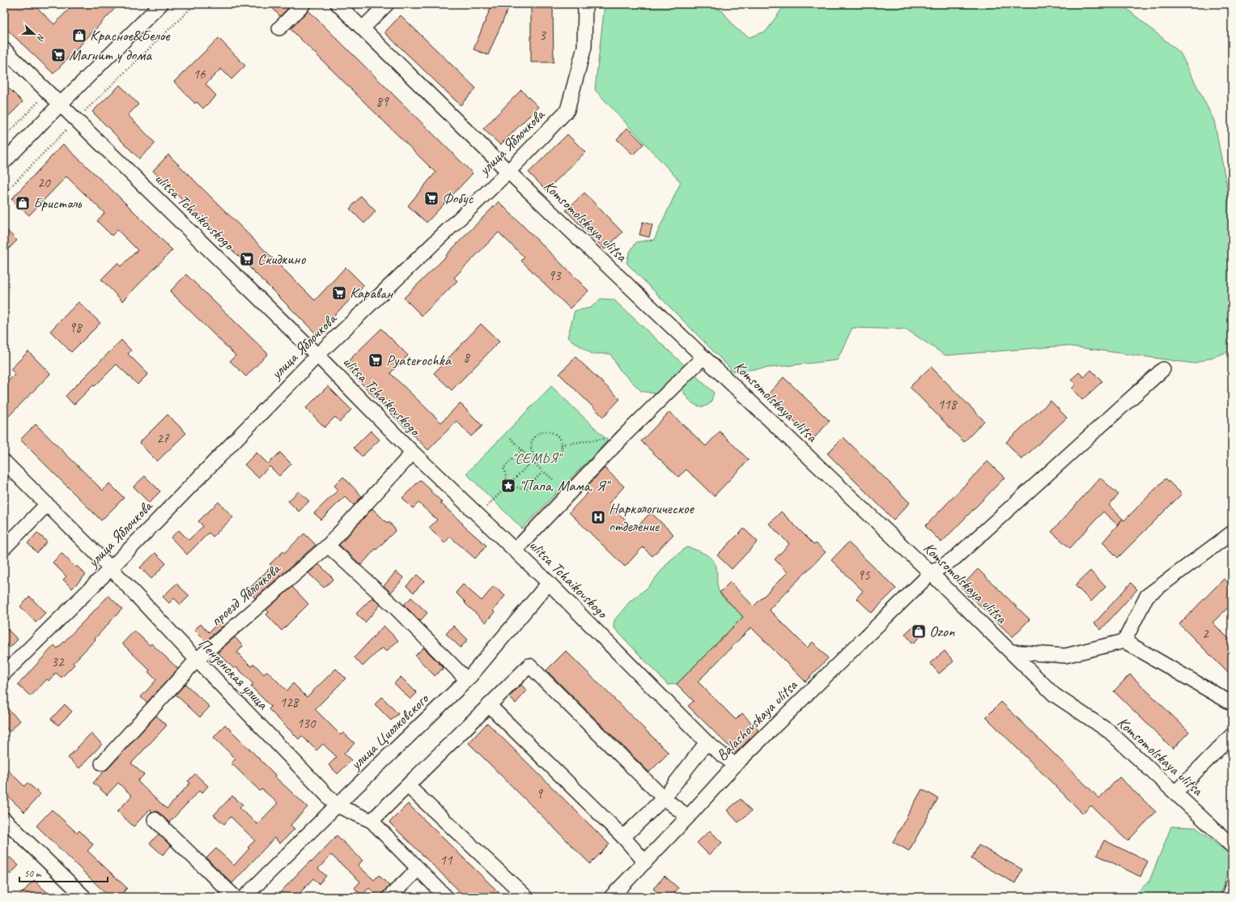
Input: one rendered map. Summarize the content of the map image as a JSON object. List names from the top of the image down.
{
  "streets": {
    "street": [
      "улица Яблочкова",
      "ulitsa Tchaikovskogo",
      "Komsomolskaya ulitsa",
      "проезд Яблочкова",
      "Пензенская улица",
      "Balashovskaya ulitsa",
      "улица Циолковского"
    ]
  },
  "crossings": [
    ["улица Яблочкова", "ulitsa Tchaikovskogo"],
    ["улица Яблочкова", "Komsomolskaya ulitsa"],
    ["улица Яблочкова", "Пензенская улица"],
    ["ulitsa Tchaikovskogo", "проезд Яблочкова"],
    ["ulitsa Tchaikovskogo", "Balashovskaya ulitsa"],
    ["ulitsa Tchaikovskogo", "улица Циолковского"],
    ["Komsomolskaya ulitsa", "Balashovskaya ulitsa"],
    ["проезд Яблочкова", "Пензенская улица"],
    ["Пензенская улица", "улица Циолковского"]
  ],
  "parks": ["\"СЕМЬЯ\""],
  "places": {
    "shop": ["Красное&Белое", "Бристоль", "Ozon"],
    "supermarket": [
      "Магнит у дома",
      "Фобус",
      "Скидкино",
      "Караван",
      "Pyaterochka"
    ],
    "place": ["\"Папа, Мама, Я\""],
    "hospital": ["Наркологическое отделение"]
  },
  "house_numbers": [
    "3",
    "16",
    "89",
    "20",
    "93",
    "98",
    "8",
    "118",
    "27",
    "95",
    "2",
    "32",
    "128",
    "130",
    "9",
    "11"
  ],
  "scale_bar": "50 m",
  "north": "right"
}
